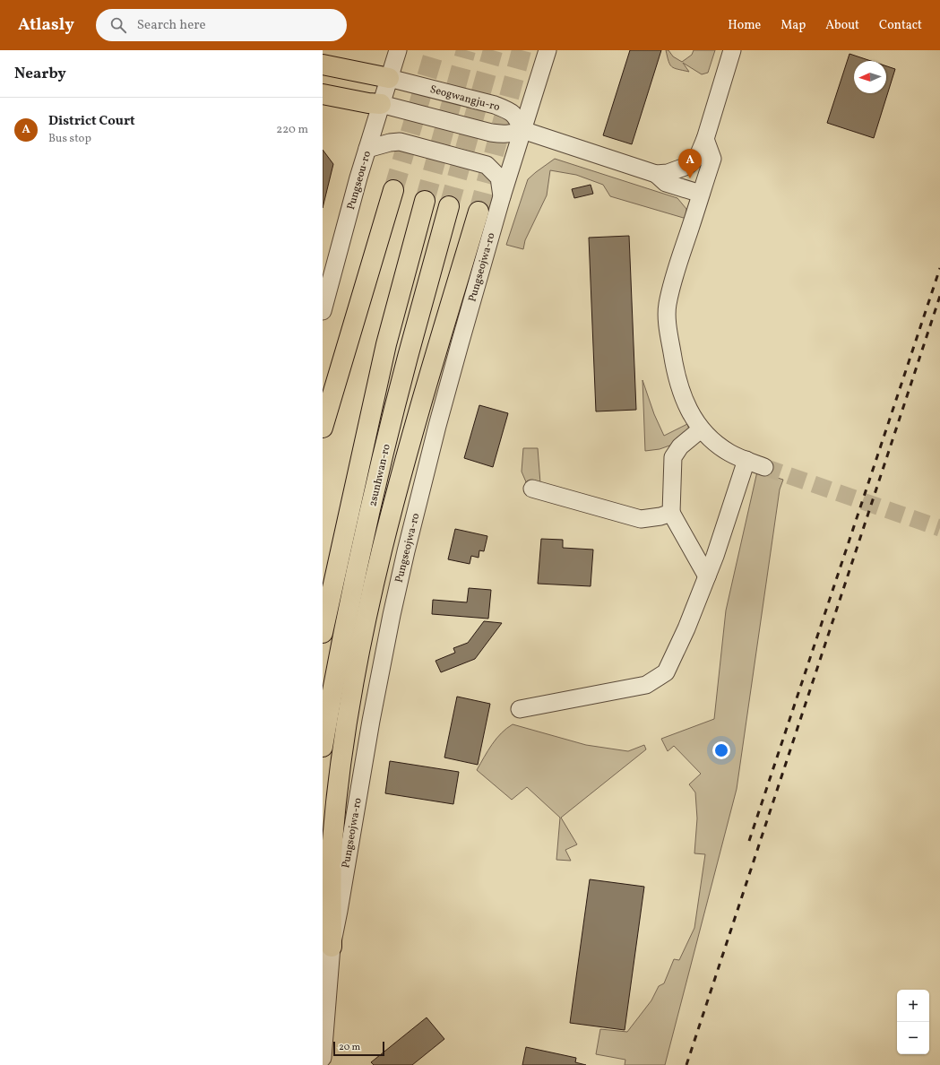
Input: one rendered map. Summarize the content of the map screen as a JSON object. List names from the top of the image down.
{
  "streets": {
    "main road": ["Seogwangju-ro", "2sunhwan-ro"],
    "street": ["Pungseou-ro", "Pungseojwa-ro"]
  },
  "crossings": [
    ["Seogwangju-ro", "Pungseou-ro"],
    ["Seogwangju-ro", "Pungseojwa-ro"]
  ],
  "scale_bar": "20 m",
  "north": "left",
  "page": {
    "header": "Atlasly",
    "search": "Search here",
    "nav": [
      "Home",
      "Map",
      "About",
      "Contact"
    ],
    "heading": "Nearby",
    "list": [
      {
        "mark": "A",
        "name": "District Court",
        "note": "Bus stop",
        "value": "220 m"
      }
    ],
    "pins": "A",
    "map_buttons": ["+", "−"],
    "scale": "20 m"
  }
}
